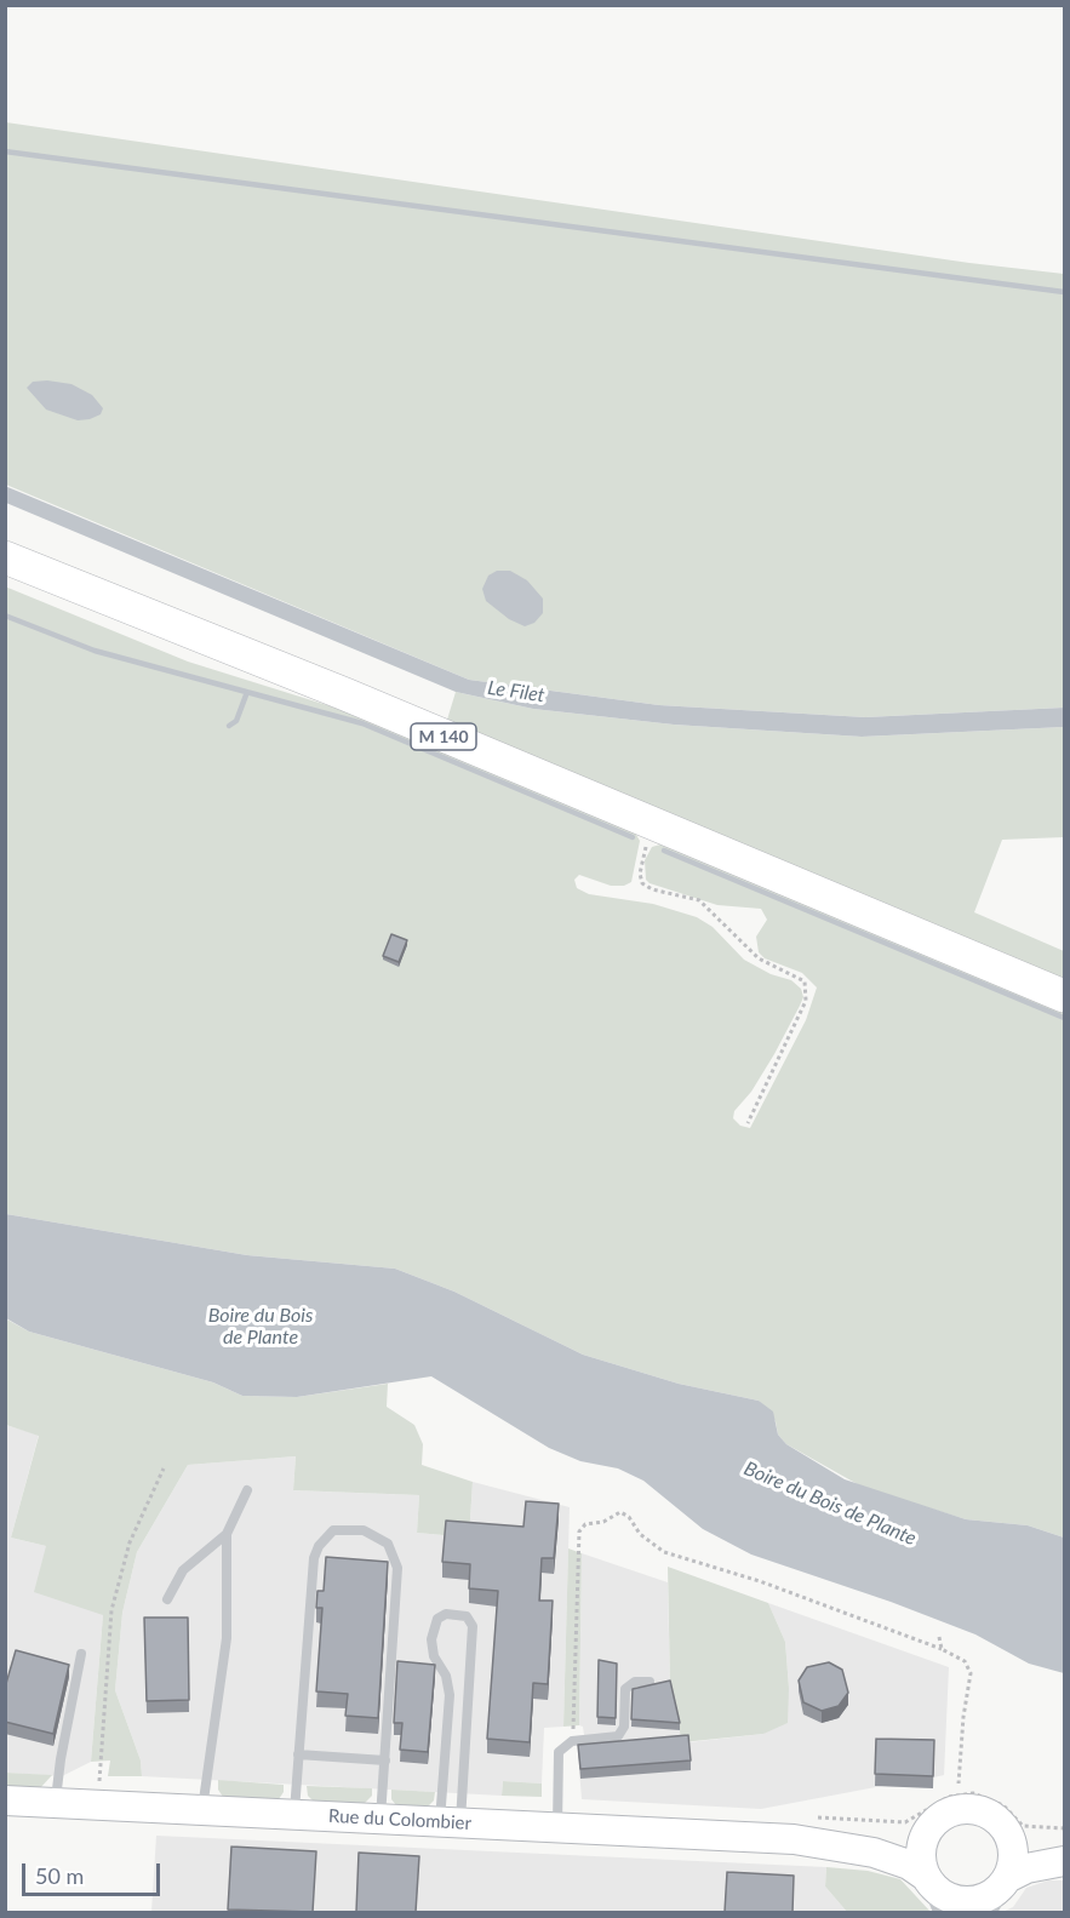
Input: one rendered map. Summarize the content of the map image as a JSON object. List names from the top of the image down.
{
  "streets": {
    "main road": ["M 140", "Rue du Colombier"]
  },
  "water": ["Le Filet", "Boire du Bois de Plante"],
  "scale_bar": "50 m"
}
